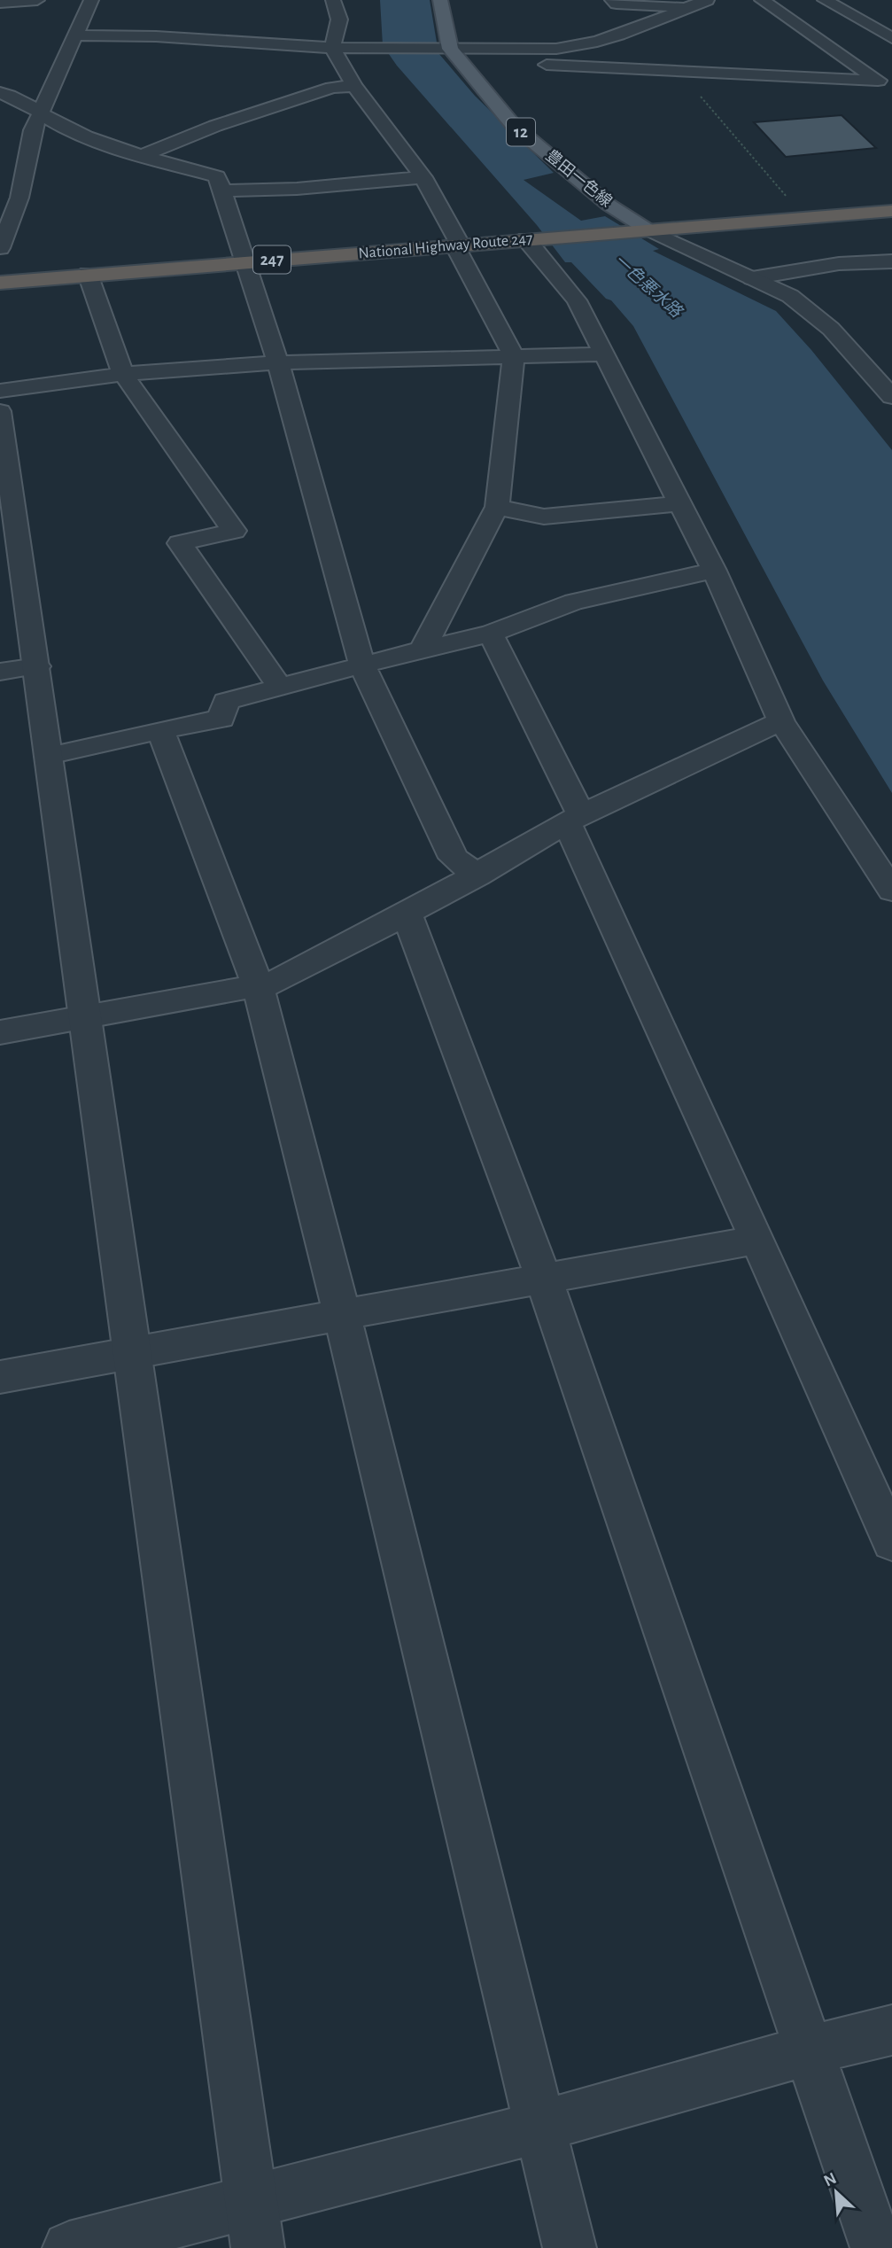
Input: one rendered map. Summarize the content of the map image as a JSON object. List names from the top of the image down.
{
  "streets": {
    "highway": ["National Highway Route 247", "247"],
    "main road": ["12", "豊田一色線"]
  },
  "crossings": [
    ["豊田一色線", "National Highway Route 247"]
  ],
  "water": ["一色悪水路"],
  "north": "top left"
}
